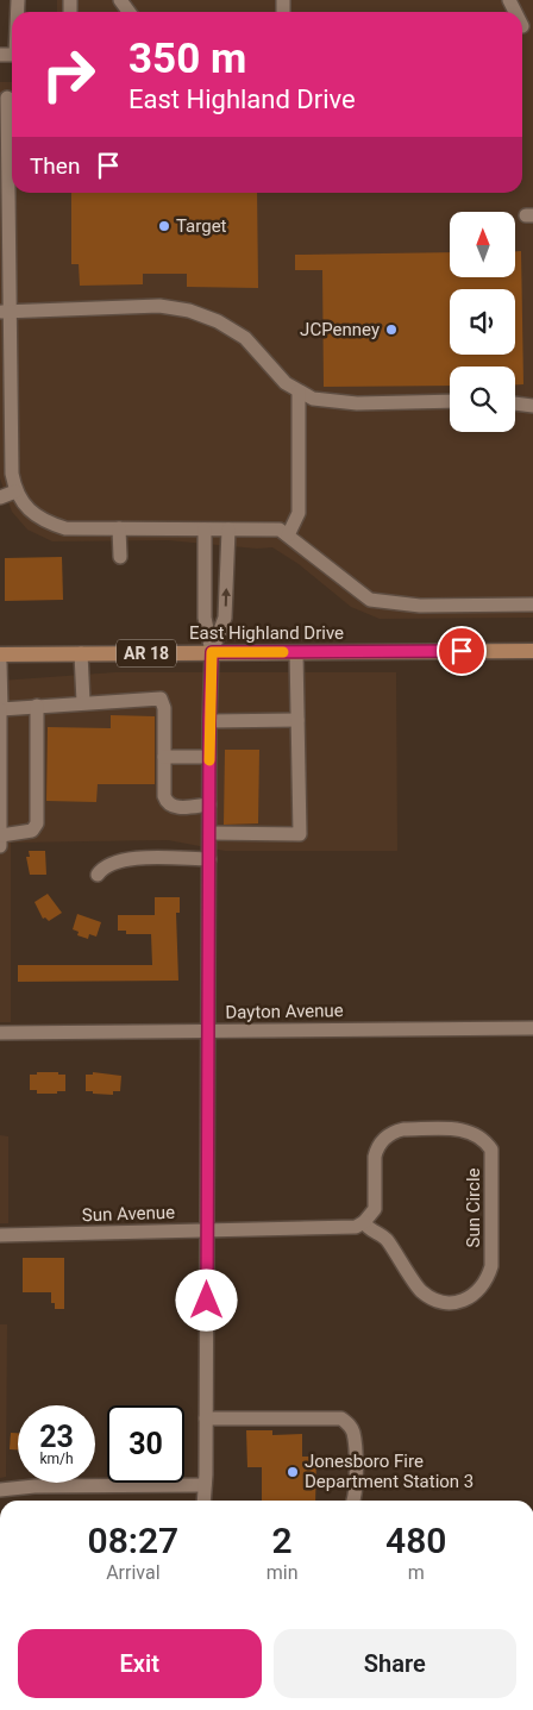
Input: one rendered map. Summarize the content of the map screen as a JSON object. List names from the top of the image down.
{
  "streets": {
    "main road": ["East Highland Drive", "AR 18"],
    "street": ["Dayton Avenue", "Sun Circle", "Sun Avenue"]
  },
  "crossings": [
    ["Sun Circle", "Sun Avenue"]
  ],
  "places": ["Target", "JCPenney", "Jonesboro Fire Department Station 3"],
  "north": "top",
  "page": {
    "turn": ["350 m", "East Highland Drive"],
    "then": "Then",
    "speed": "23 km/h",
    "limit": "30",
    "eta": [
      "08:27",
      "Arrival",
      "2",
      "min",
      "480",
      "m"
    ],
    "buttons": ["Exit", "Share"]
  }
}
